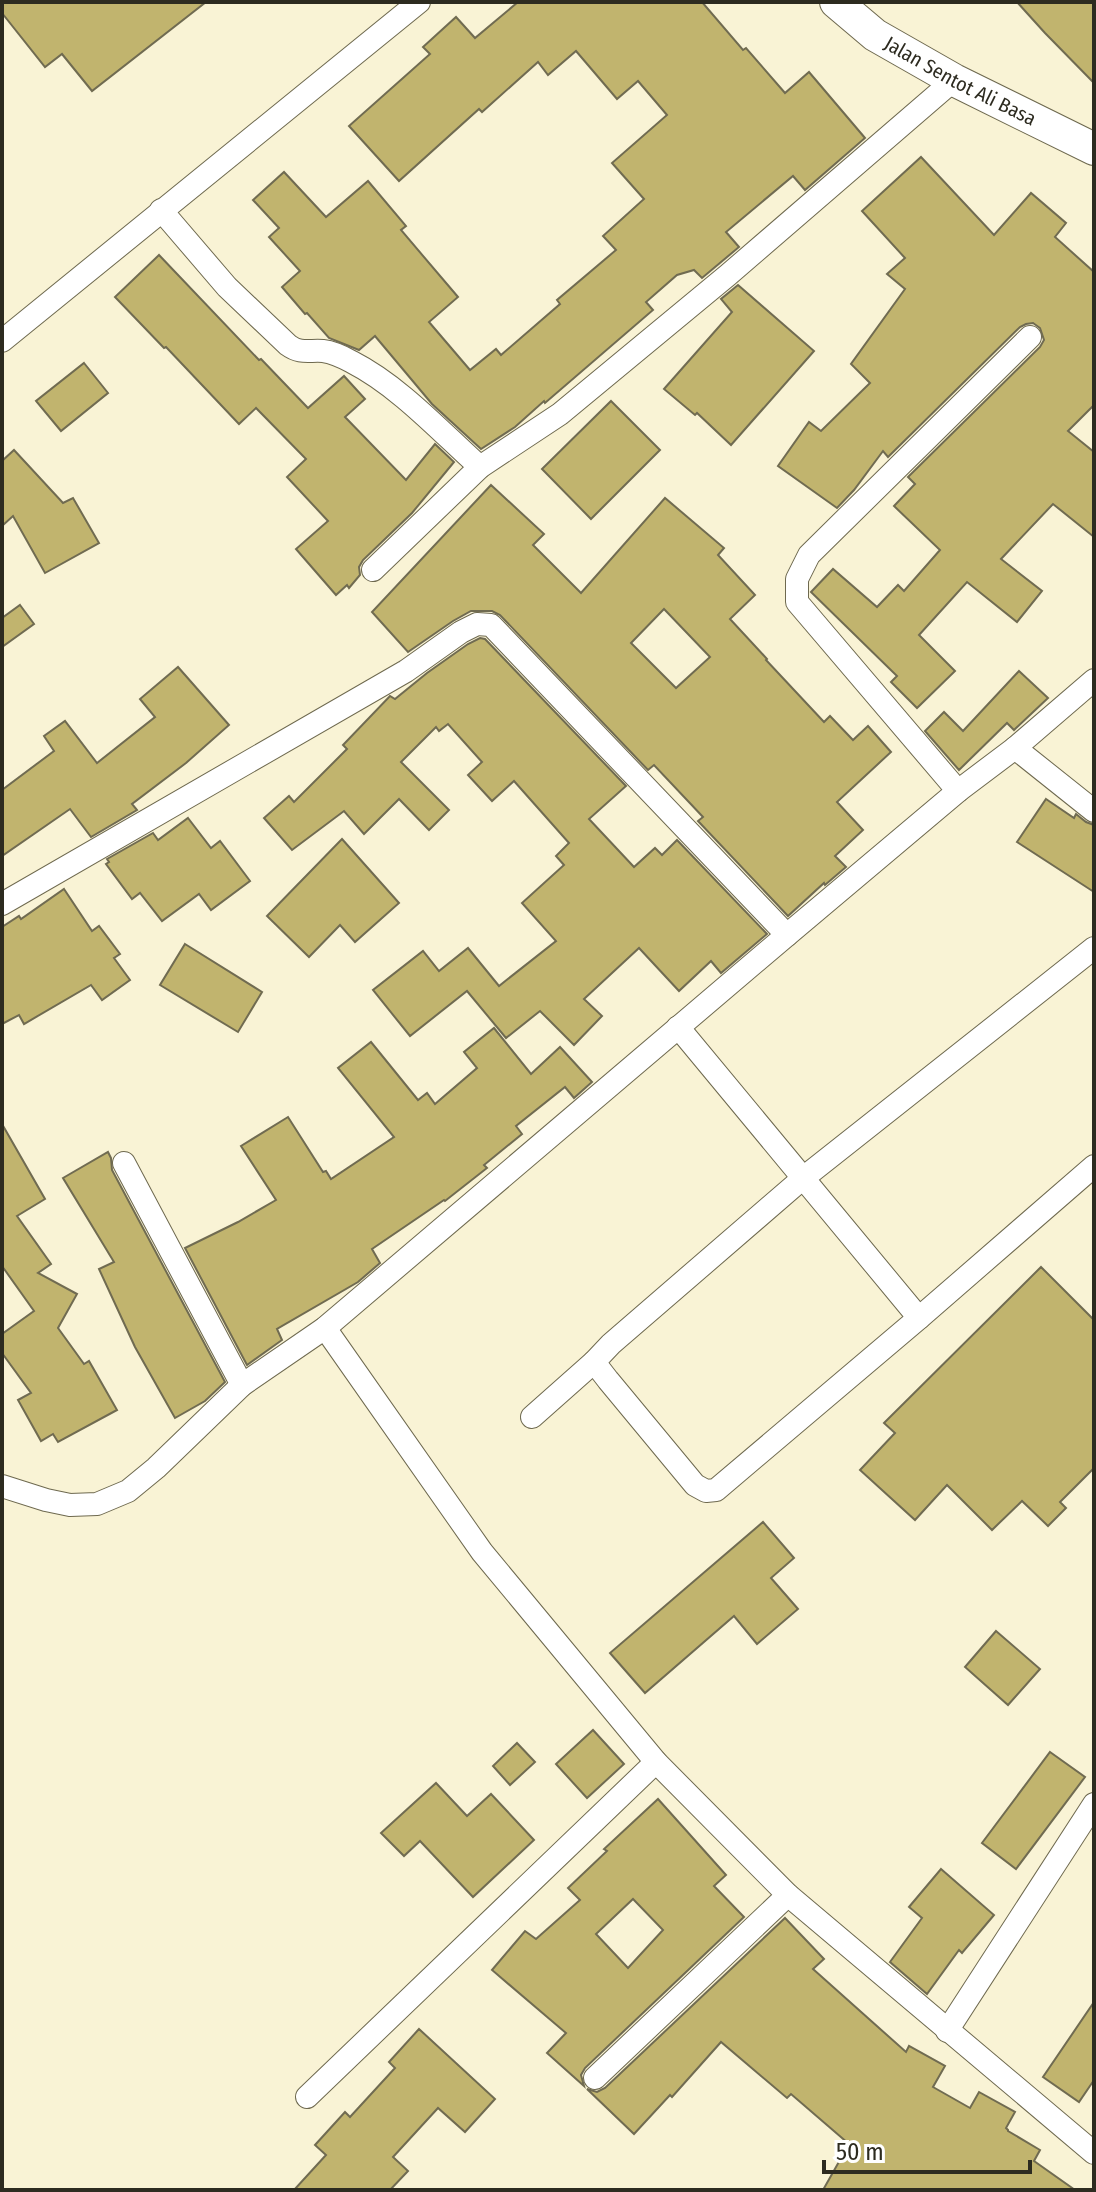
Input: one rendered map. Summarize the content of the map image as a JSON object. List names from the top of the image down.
{
  "streets": {
    "main road": ["Jalan Sentot Ali Basa"]
  },
  "scale_bar": "50 m"
}
